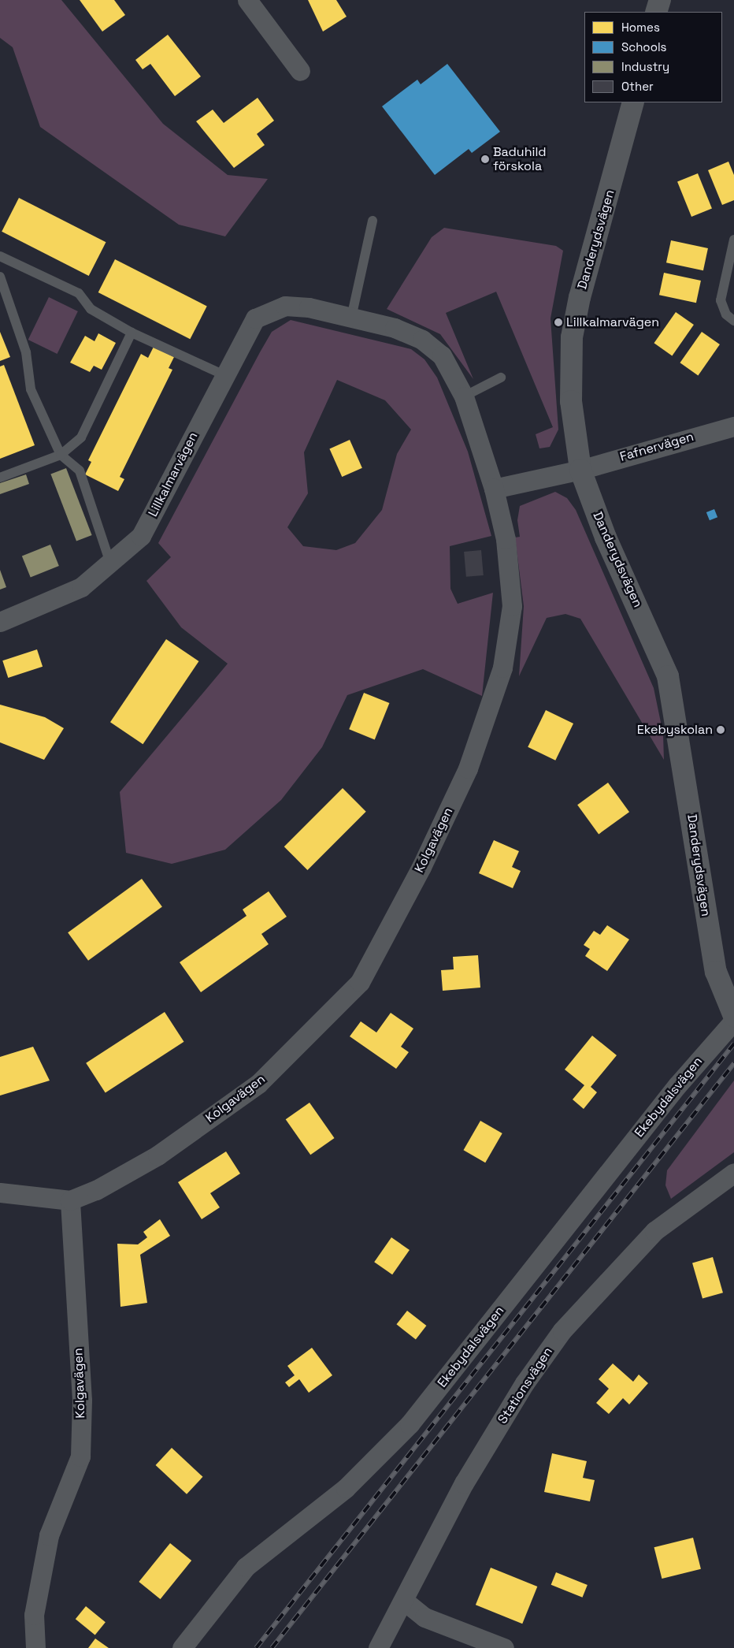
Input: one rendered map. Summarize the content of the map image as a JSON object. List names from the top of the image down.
{
  "streets": {
    "street": [
      "Danderydsvägen",
      "Fafnervägen",
      "Lillkalmarvägen",
      "Kolgavägen",
      "Ekebydalsvägen",
      "Stationsvägen"
    ]
  },
  "crossings": [
    ["Danderydsvägen", "Fafnervägen"],
    ["Lillkalmarvägen", "Kolgavägen"]
  ],
  "places": ["Baduhild förskola", "Lillkalmarvägen", "Ekebyskolan"],
  "legend": [
    "Homes",
    "Schools",
    "Industry",
    "Other"
  ]
}
